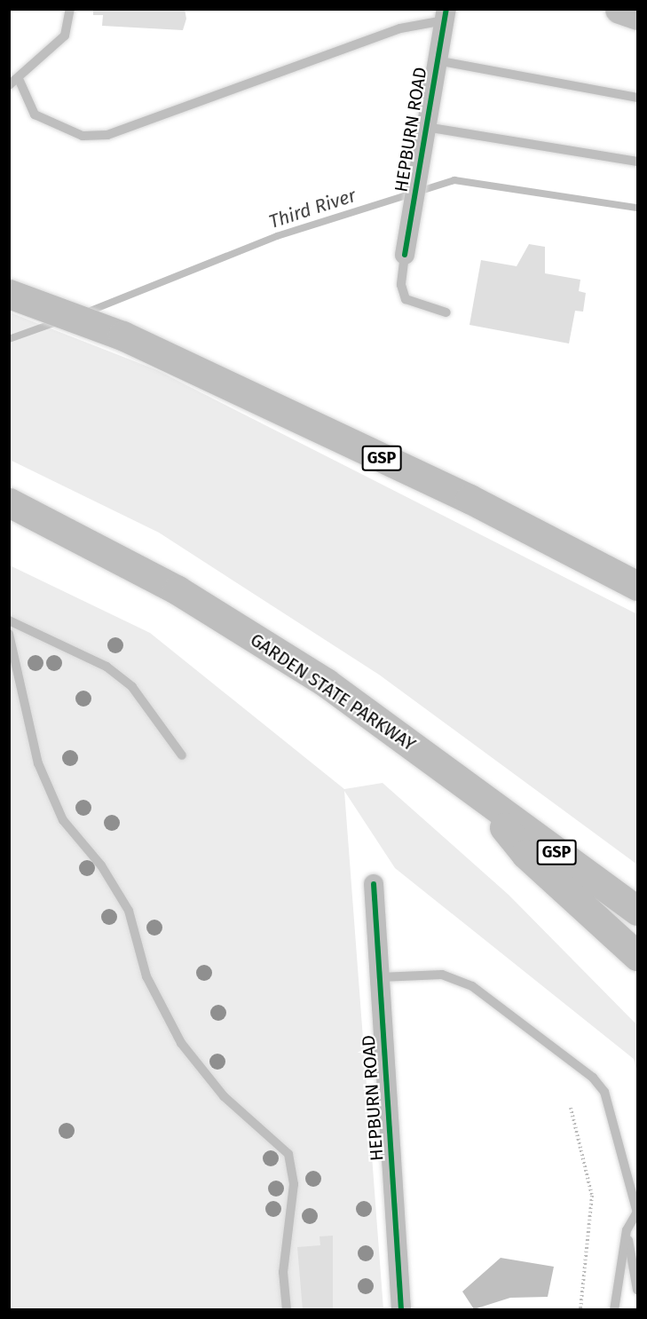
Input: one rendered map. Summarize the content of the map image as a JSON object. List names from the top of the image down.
{
  "streets": {
    "main road": ["GSP", "GARDEN STATE PARKWAY"],
    "street": ["HEPBURN ROAD"]
  },
  "water": ["Third River"]
}
